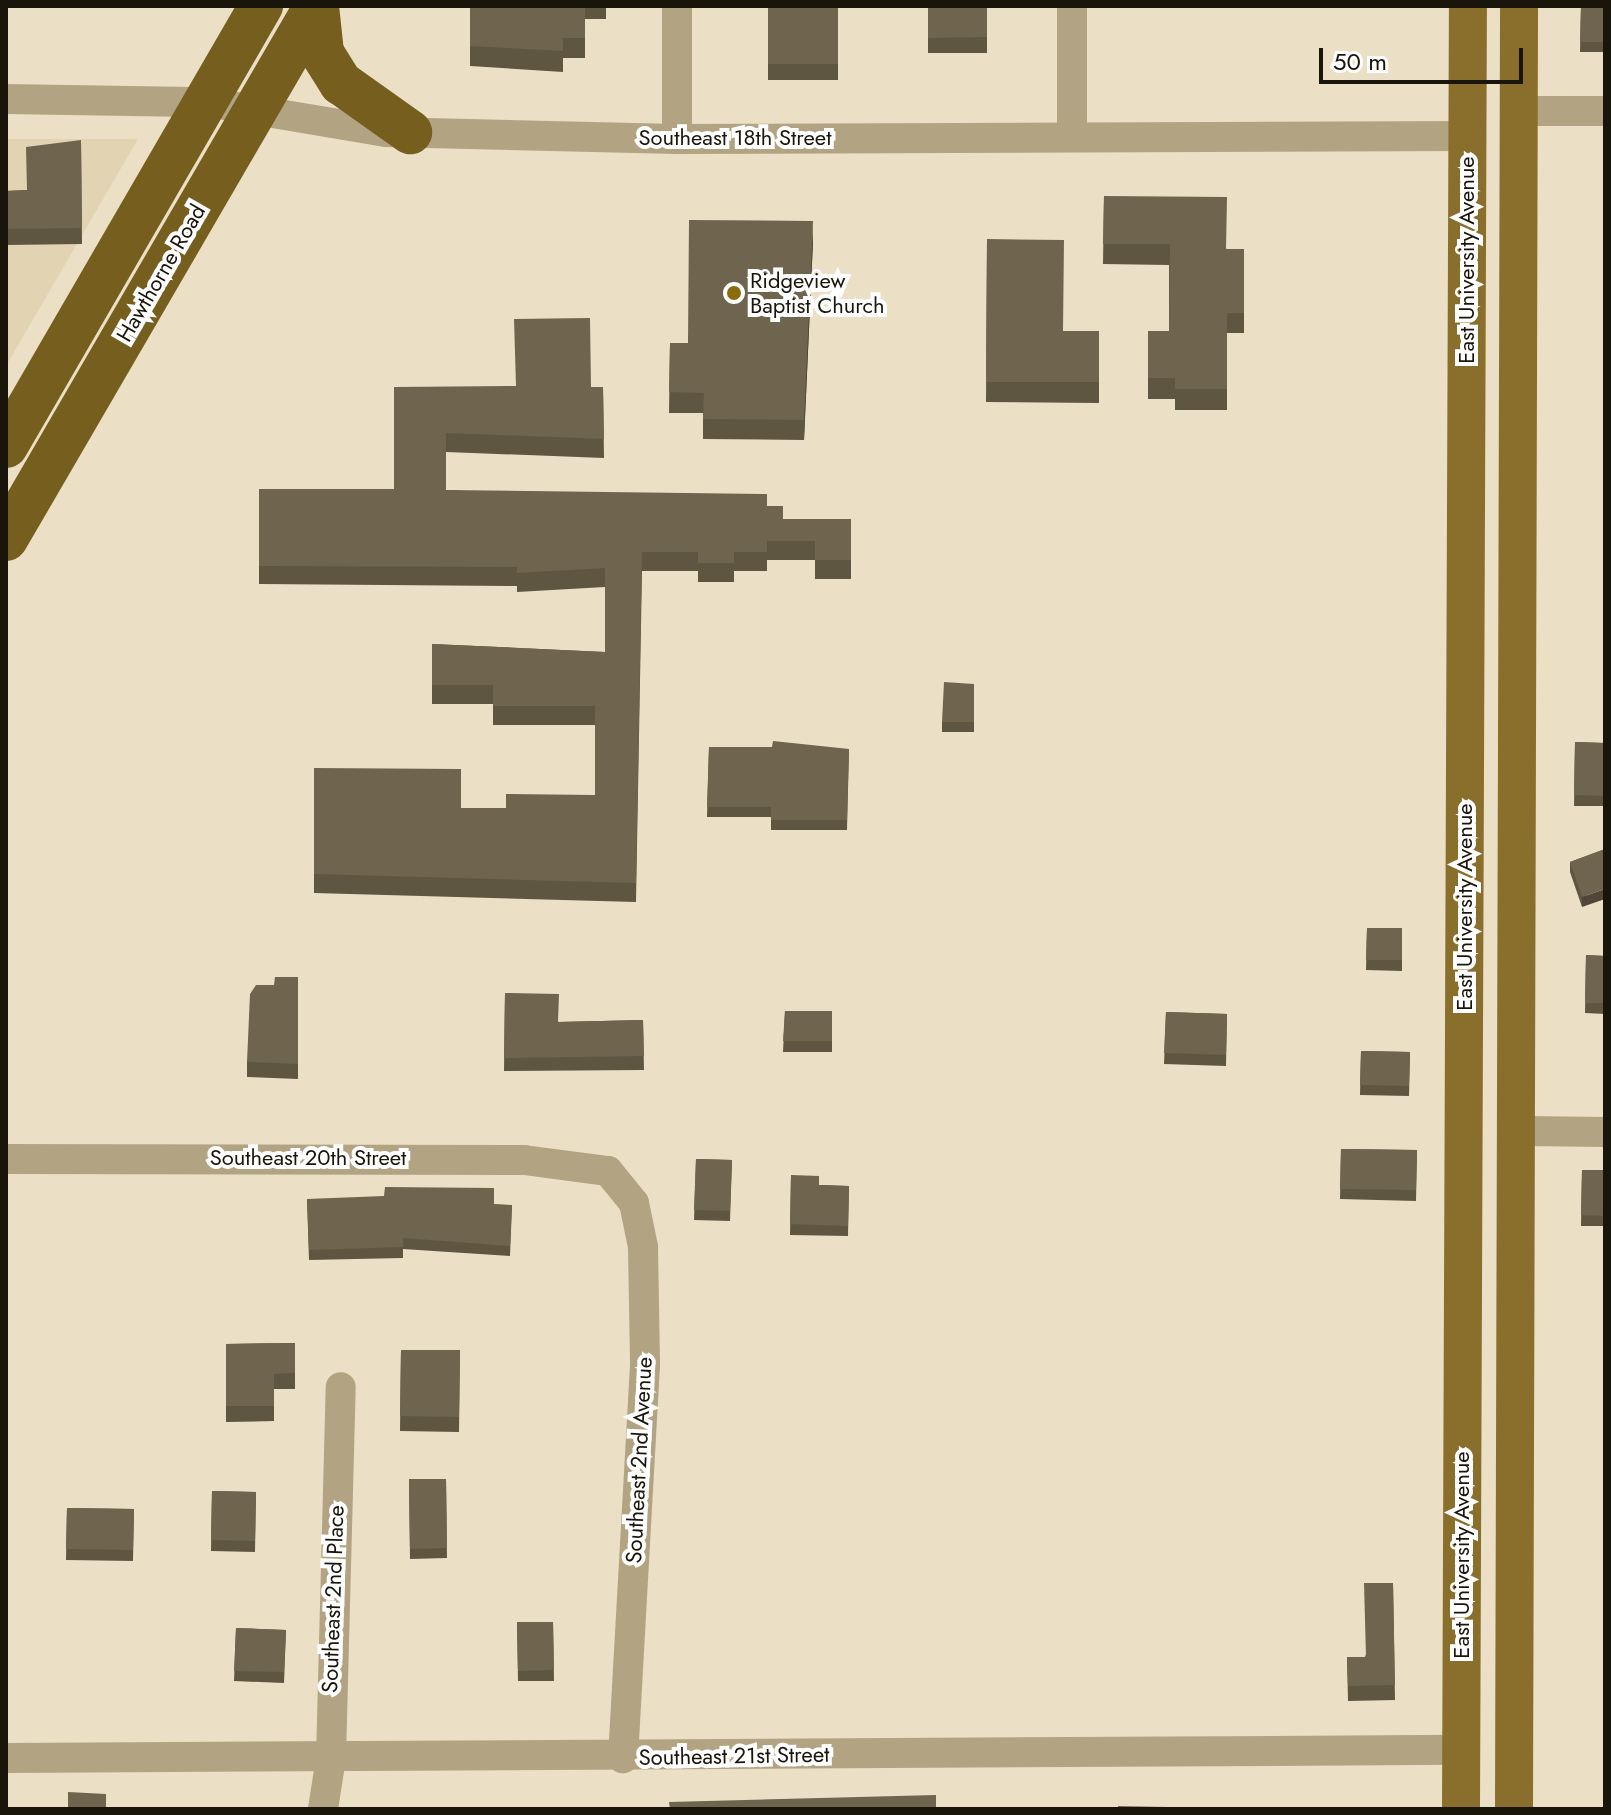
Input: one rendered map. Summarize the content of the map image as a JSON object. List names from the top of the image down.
{
  "streets": {
    "highway": ["Hawthorne Road"],
    "main road": ["East University Avenue"],
    "street": [
      "Southeast 18th Street",
      "Southeast 20th Street",
      "Southeast 2nd Avenue",
      "Southeast 2nd Place",
      "Southeast 21st Street"
    ]
  },
  "crossings": [
    ["Southeast 18th Street", "East University Avenue"],
    ["Southeast 18th Street", "Hawthorne Road"],
    ["East University Avenue", "Southeast 21st Street"],
    ["Southeast 20th Street", "Southeast 2nd Avenue"],
    ["Southeast 2nd Avenue", "Southeast 21st Street"],
    ["Southeast 2nd Place", "Southeast 21st Street"]
  ],
  "places": ["Ridgeview Baptist Church"],
  "scale_bar": "50 m"
}
